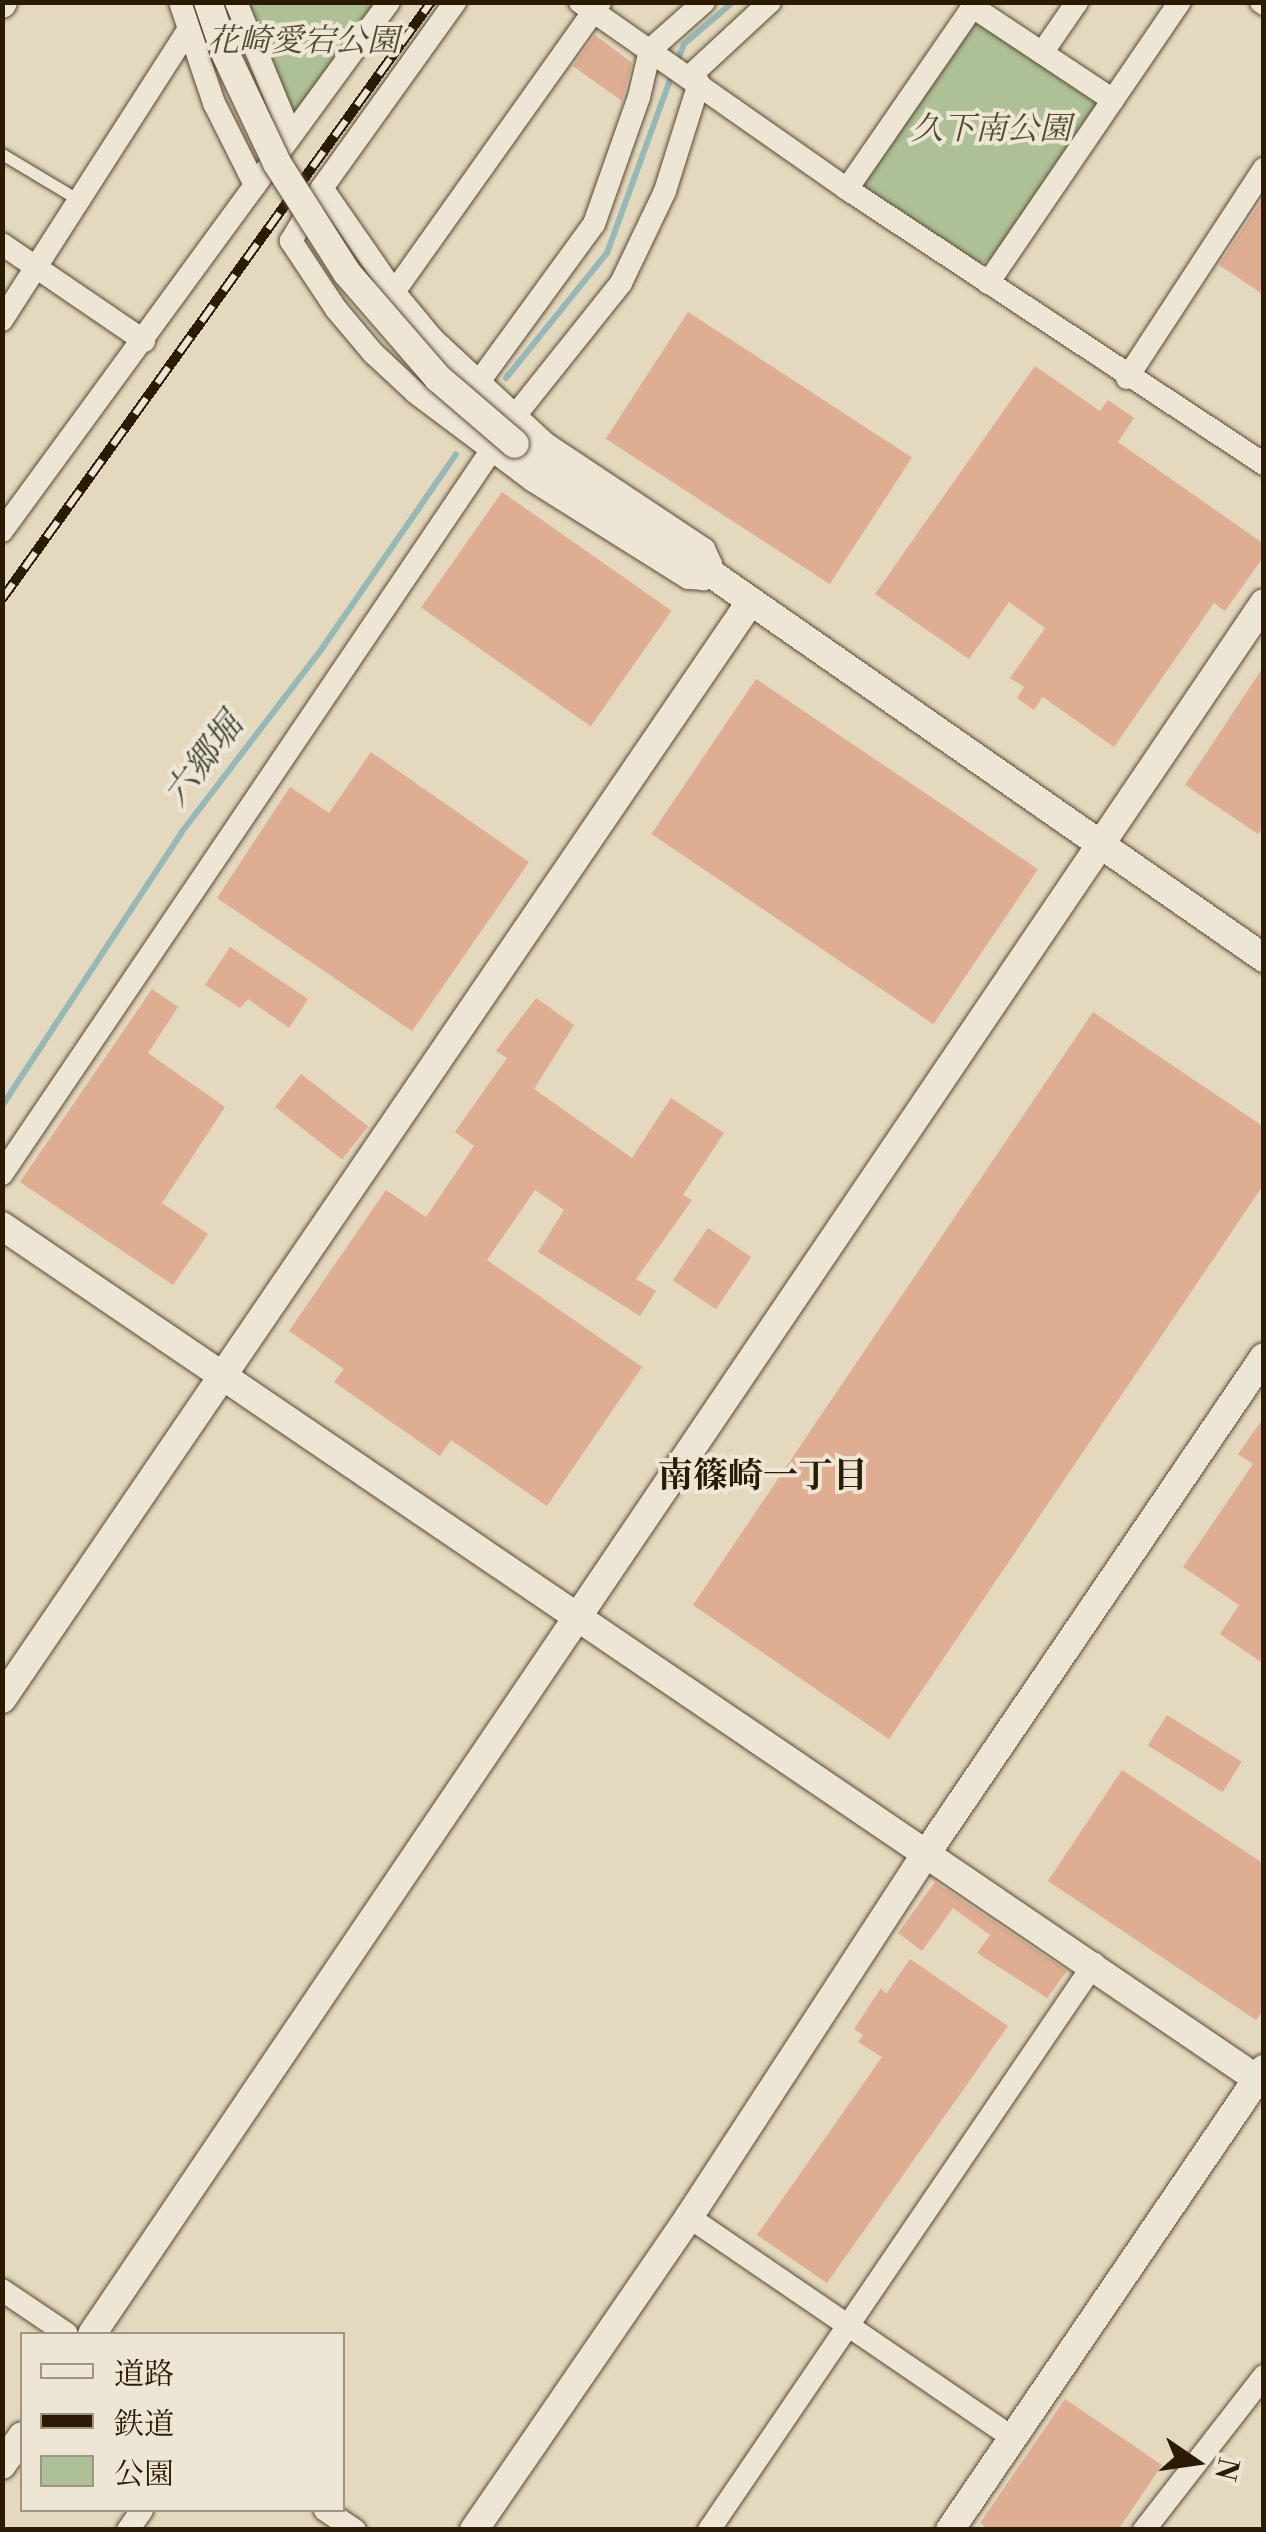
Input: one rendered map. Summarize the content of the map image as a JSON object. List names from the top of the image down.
{
  "districts": ["南篠崎一丁目"],
  "water": ["六郷堀"],
  "parks": ["花崎愛宕公園", "久下南公園"],
  "legend": ["道路", "鉄道", "公園"],
  "north": "right"
}
